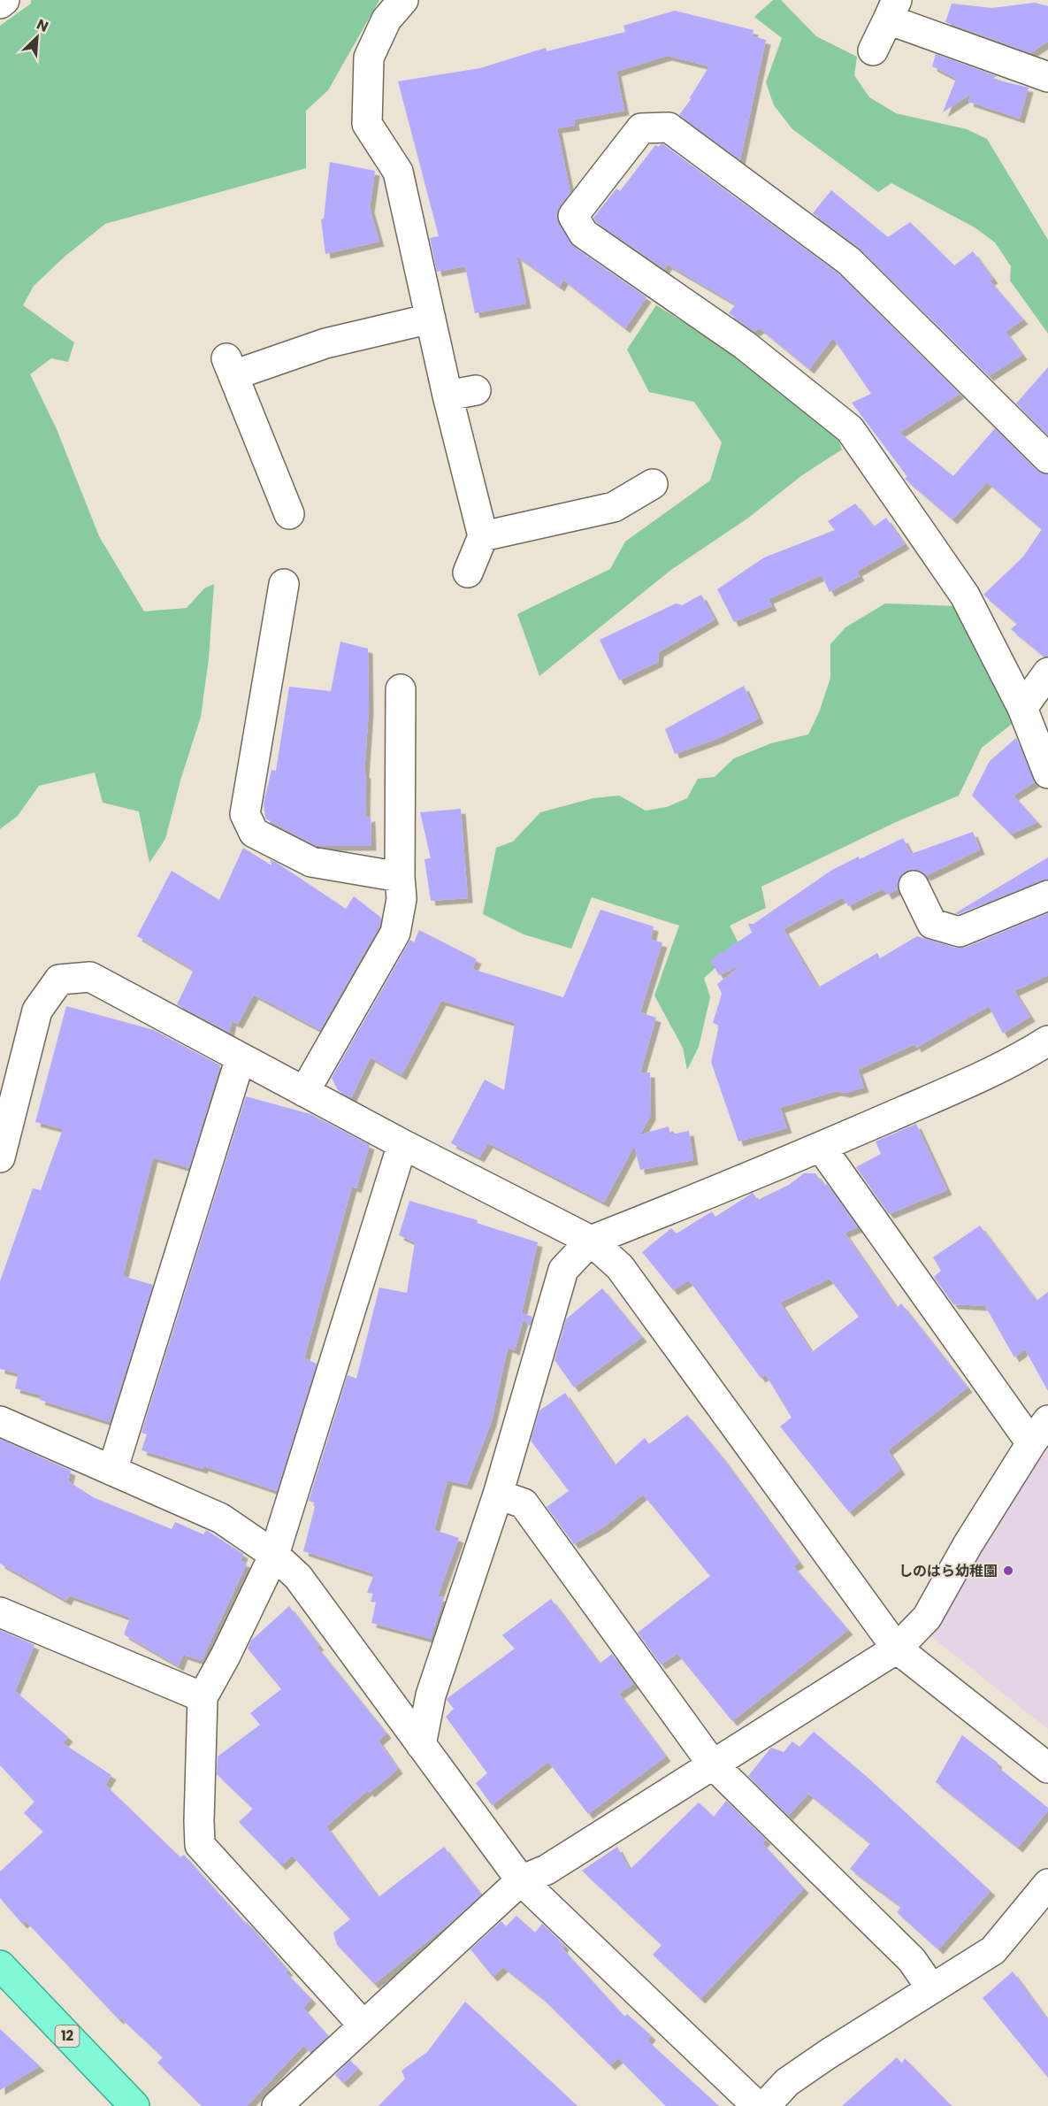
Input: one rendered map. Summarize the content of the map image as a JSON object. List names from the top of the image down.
{
  "streets": {
    "main road": ["12"]
  },
  "places": ["しのはら幼稚園"],
  "north": "top right"
}
